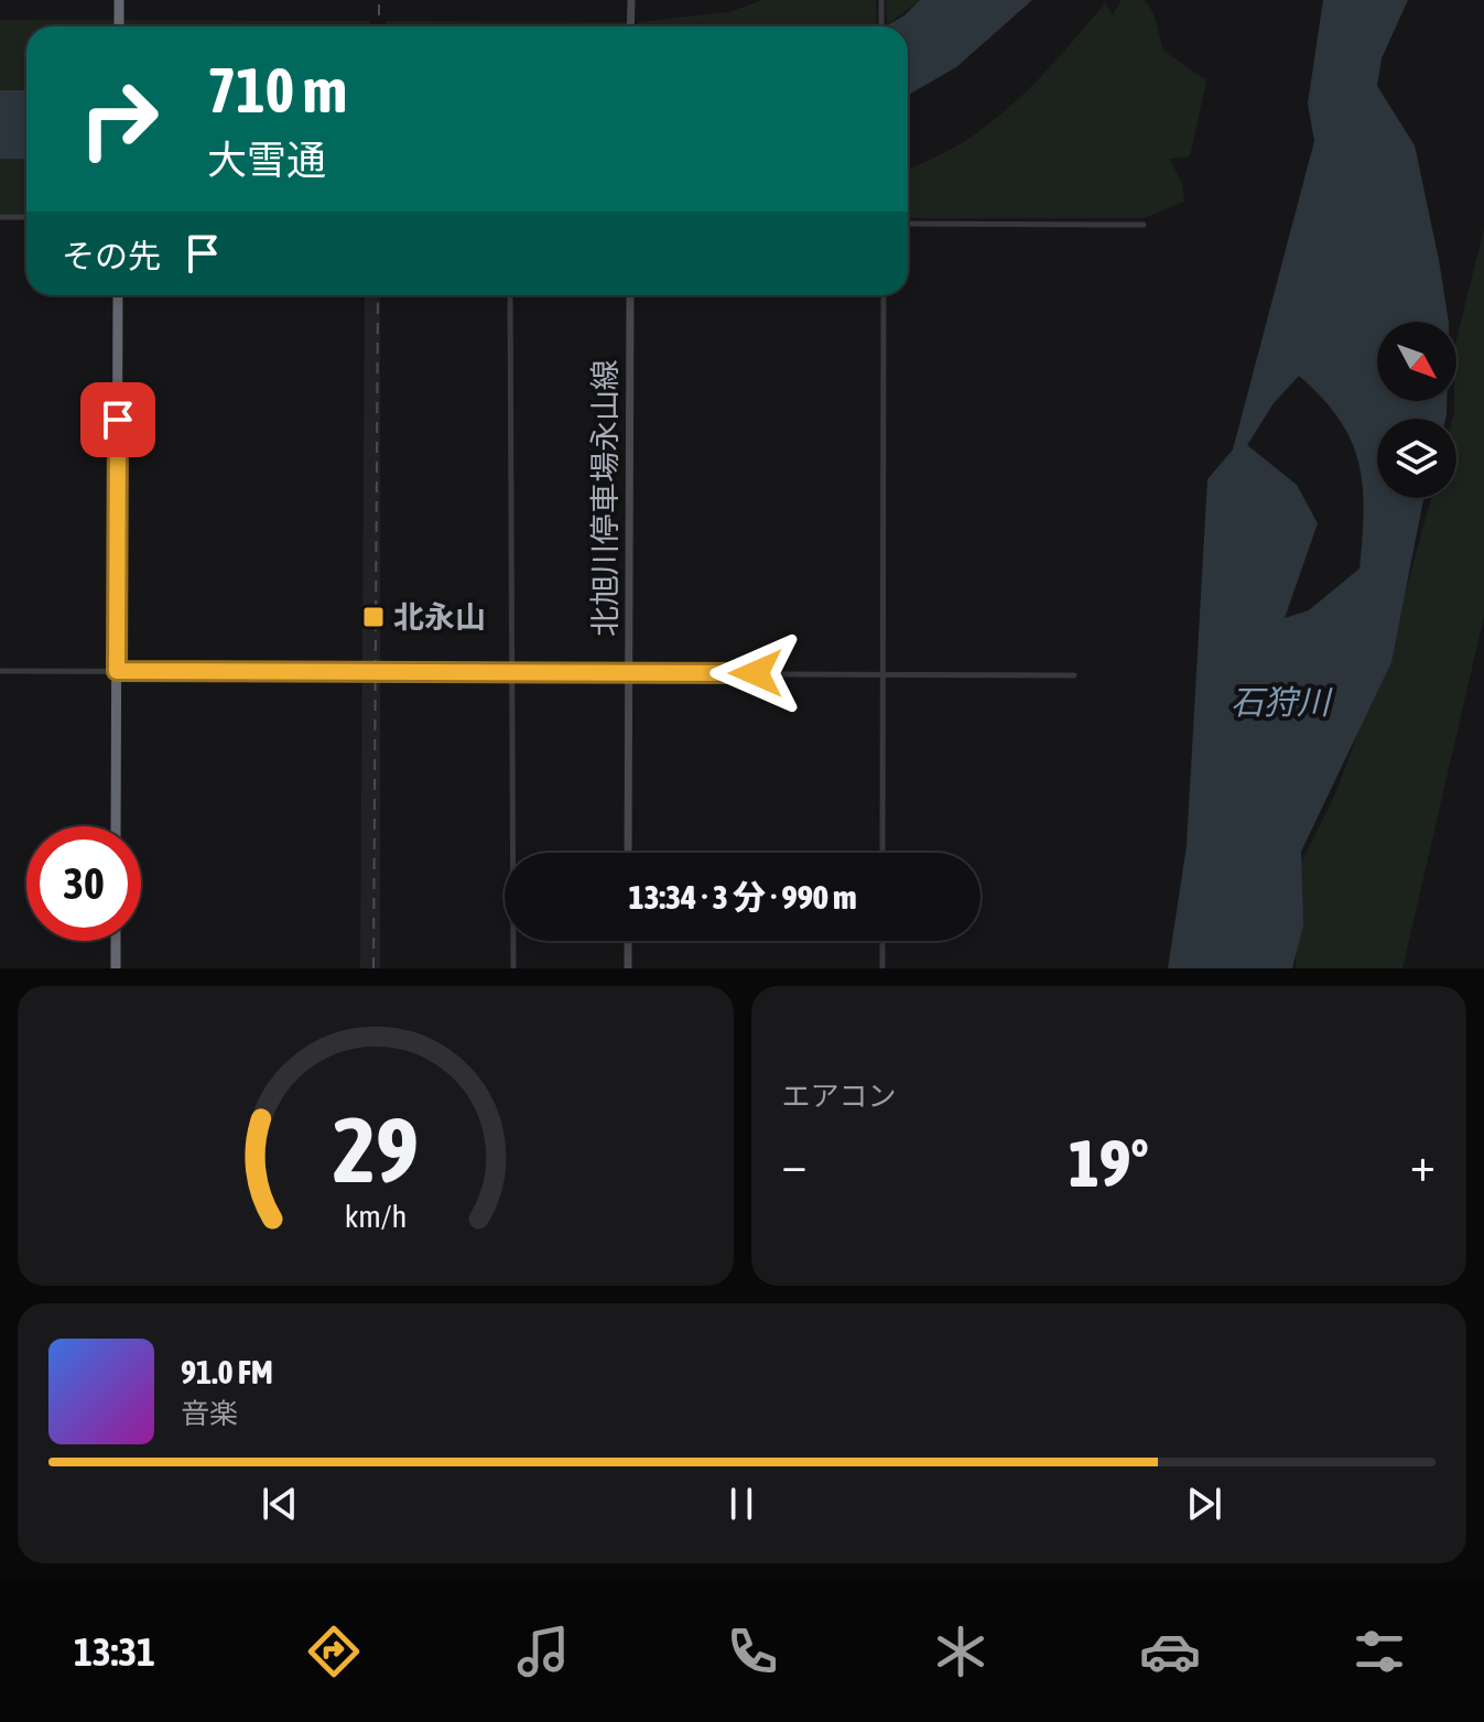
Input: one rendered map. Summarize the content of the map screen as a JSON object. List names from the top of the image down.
{
  "streets": {
    "main road": ["北旭川停車場永山線"]
  },
  "water": ["石狩川"],
  "places": {
    "transit": ["北永山"]
  },
  "north": "bottom right",
  "page": {
    "turn": ["710 m", "大雪通"],
    "then": "その先",
    "limit": "30",
    "trip": "13:34 · 3 分 · 990 m",
    "tile": "エアコン",
    "heat": ["−", "19°", "+"],
    "song": ["91.0 FM", "音楽"],
    "tabs": "13:31",
    "gauge": ["29", "km/h"]
  }
}
